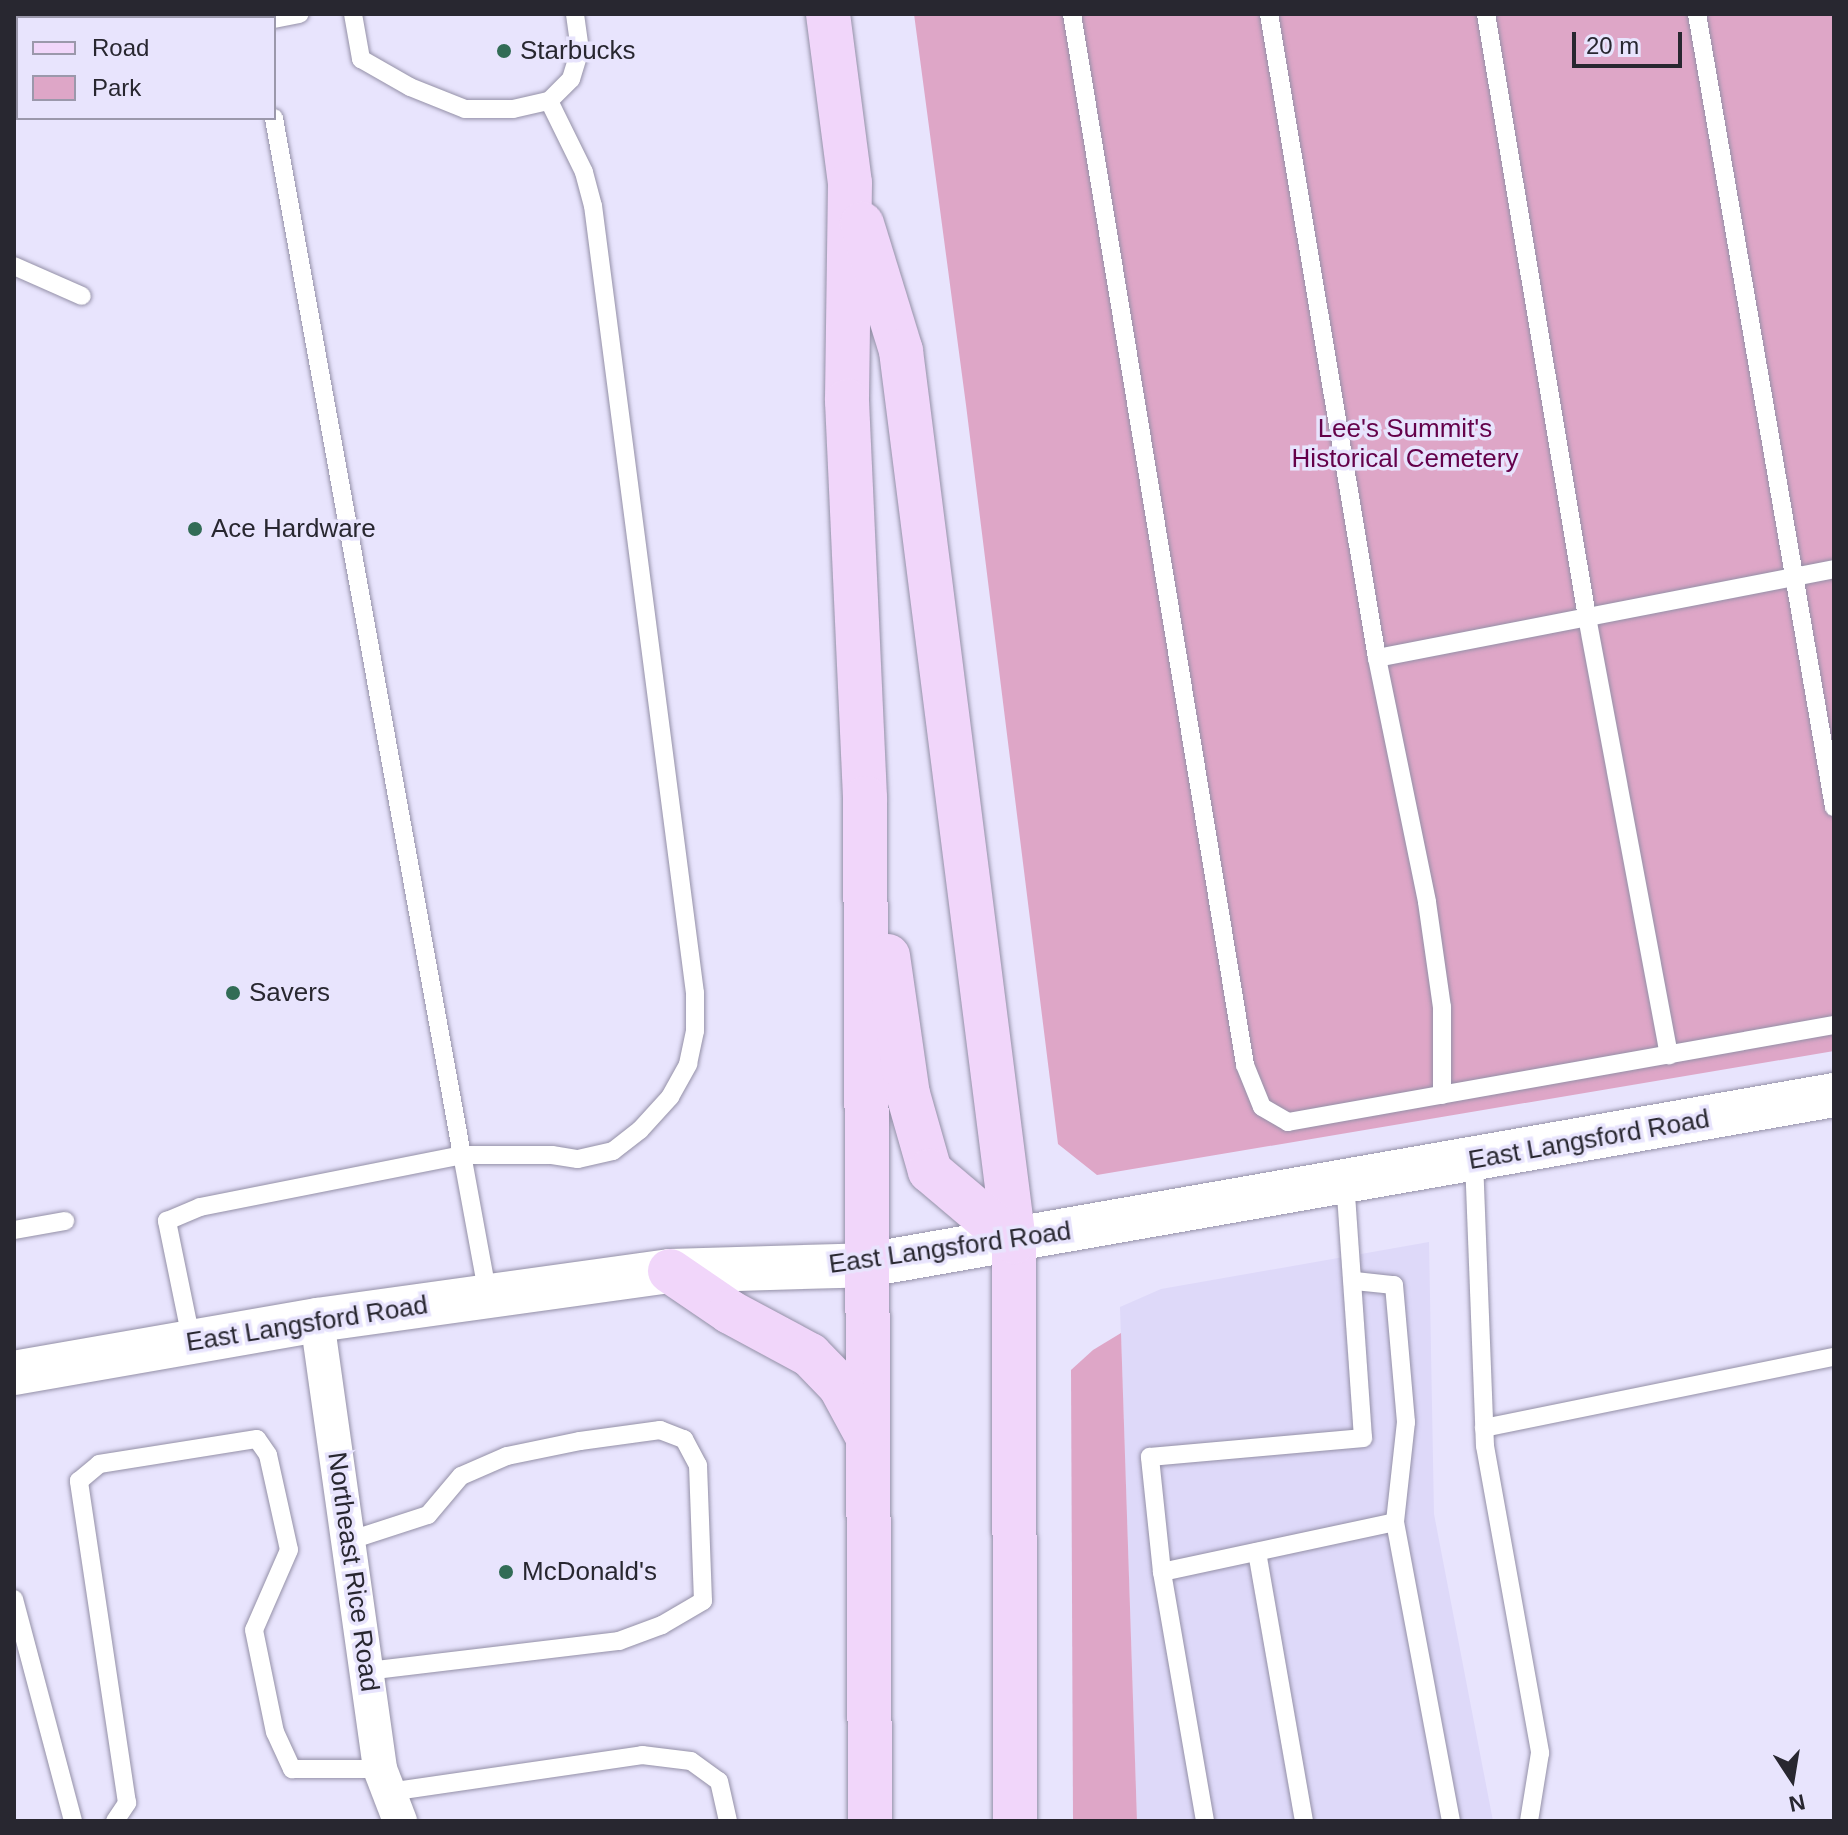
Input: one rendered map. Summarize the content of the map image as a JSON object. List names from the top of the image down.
{
  "streets": {
    "street": ["East Langsford Road", "Northeast Rice Road"]
  },
  "crossings": [
    ["East Langsford Road", "Northeast Rice Road"]
  ],
  "parks": ["Lee's Summit's Historical Cemetery"],
  "places": [
    "Starbucks",
    "Ace Hardware",
    "Savers",
    "McDonald's"
  ],
  "legend": ["Road", "Park"],
  "scale_bar": "20 m",
  "north": "bottom"
}
